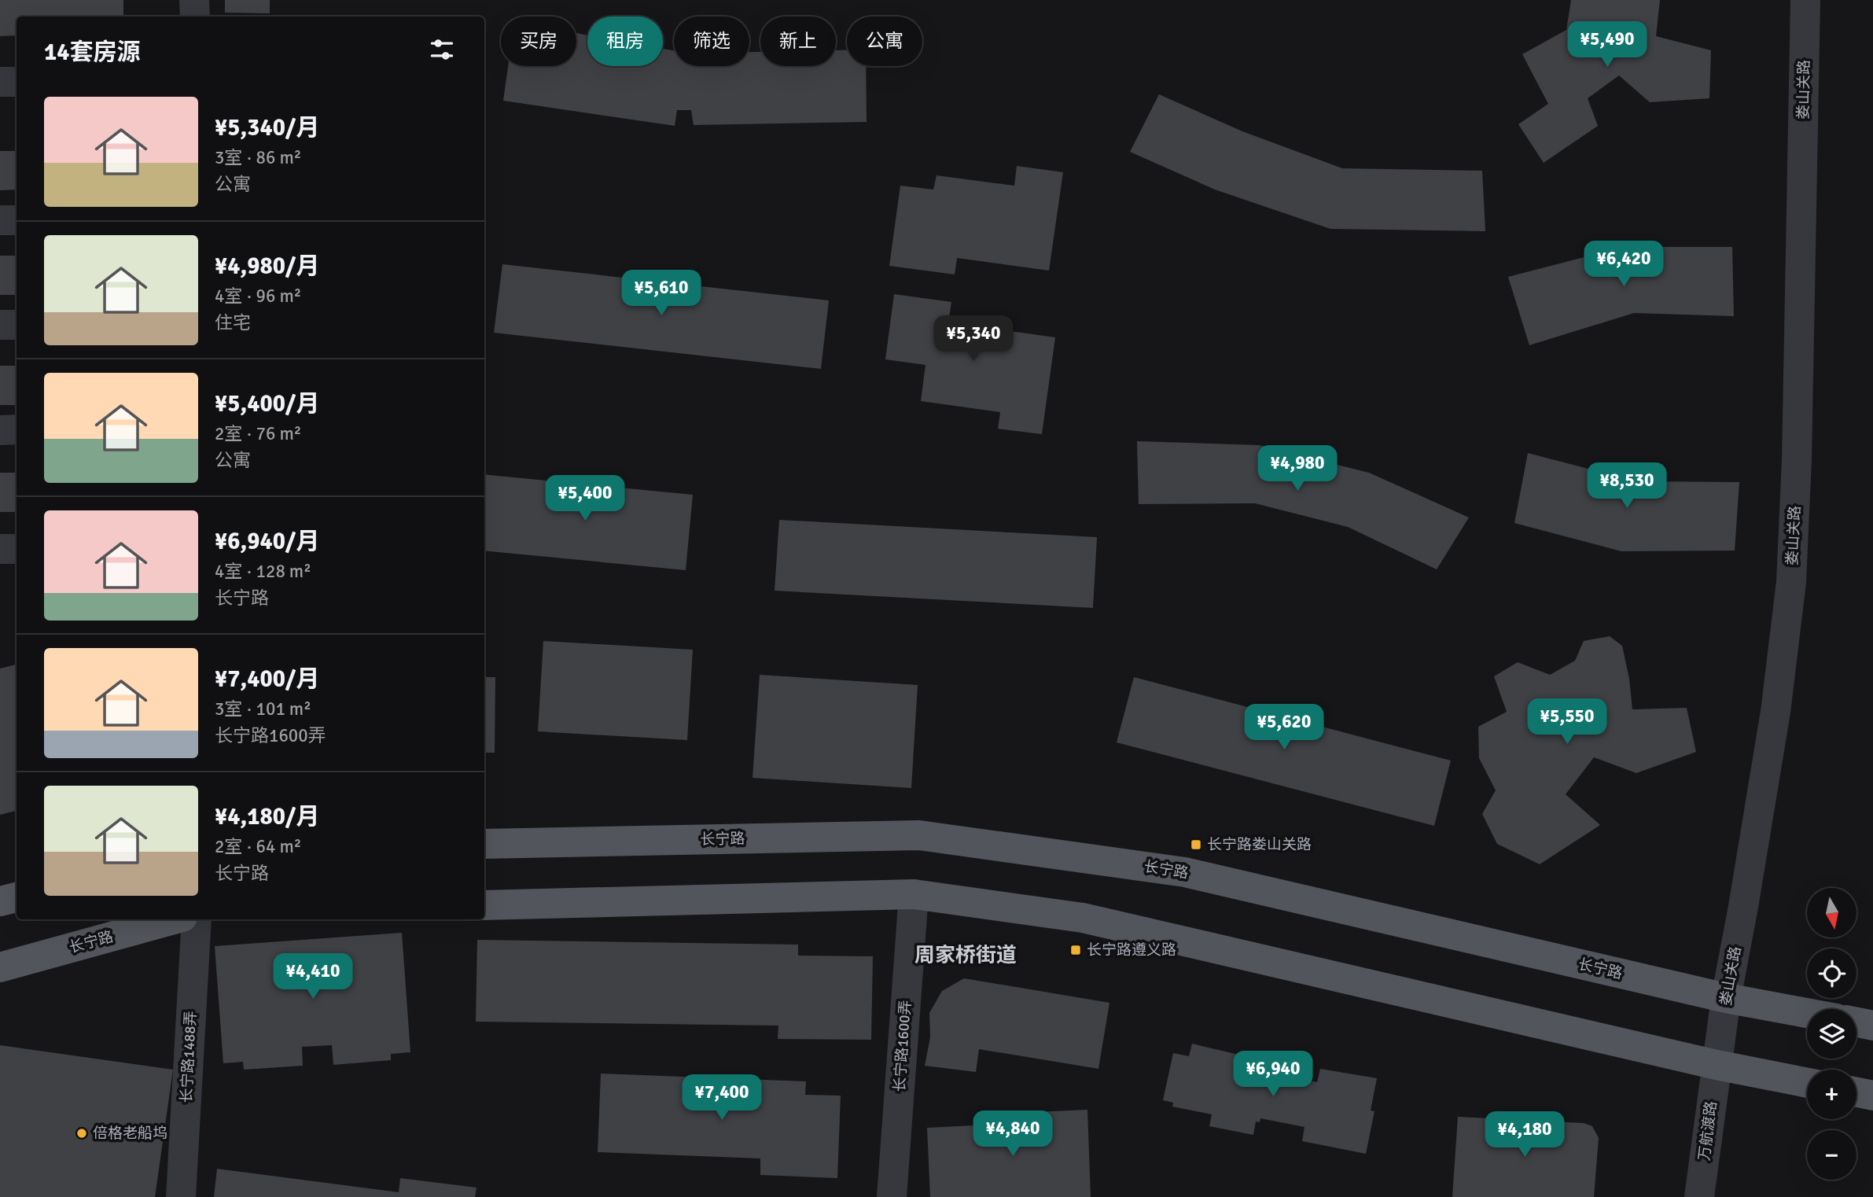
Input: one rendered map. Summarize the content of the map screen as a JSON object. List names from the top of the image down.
{
  "streets": {
    "main road": ["长宁路"],
    "street": [
      "娄山关路",
      "长宁路1600弄",
      "长宁路1488弄",
      "万航渡路"
    ]
  },
  "crossings": [
    ["娄山关路", "长宁路"],
    ["娄山关路", "万航渡路"]
  ],
  "districts": ["周家桥街道"],
  "places": {
    "transit": ["长宁路娄山关路", "长宁路遵义路"],
    "other": ["倍格老船坞"]
  },
  "north": "bottom",
  "page": {
    "chip": [
      "买房",
      "租房",
      "筛选",
      "新上",
      "公寓"
    ],
    "heading": "14套房源",
    "price": [
      "¥5,490",
      "¥6,420",
      "¥5,610",
      "¥5,340",
      "¥4,980",
      "¥8,530",
      "¥5,400",
      "¥5,550",
      "¥5,620",
      "¥4,410",
      "¥6,940",
      "¥7,400",
      "¥4,840",
      "¥4,180"
    ],
    "list": [
      {
        "name": "¥5,340/月",
        "note": "3室 · 86 m² · 公寓"
      },
      {
        "name": "¥4,980/月",
        "note": "4室 · 96 m² · 住宅"
      },
      {
        "name": "¥5,400/月",
        "note": "2室 · 76 m² · 公寓"
      },
      {
        "name": "¥6,940/月",
        "note": "4室 · 128 m² · 长宁路"
      },
      {
        "name": "¥7,400/月",
        "note": "3室 · 101 m² · 长宁路1600弄"
      },
      {
        "name": "¥4,180/月",
        "note": "2室 · 64 m² · 长宁路"
      }
    ],
    "map_buttons": ["+", "−"]
  }
}
